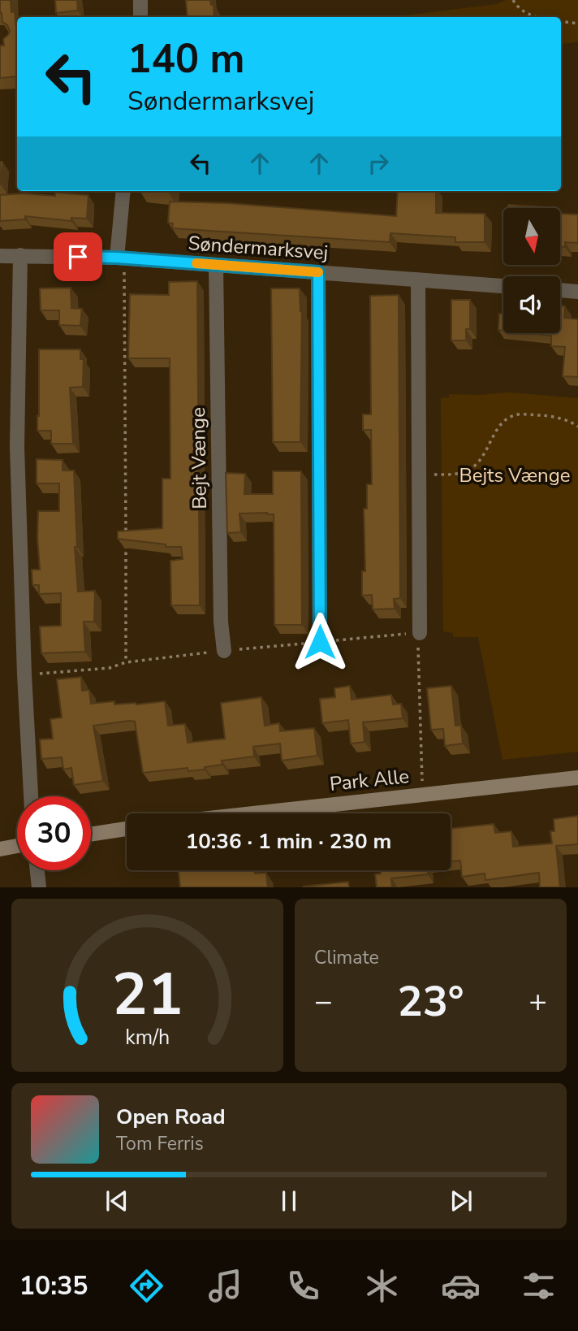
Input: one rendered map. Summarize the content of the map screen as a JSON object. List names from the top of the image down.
{
  "streets": {
    "street": ["Søndermarksvej", "Bejt Vænge", "Park Alle"]
  },
  "crossings": [
    ["Søndermarksvej", "Bejt Vænge"]
  ],
  "parks": ["Bejts Vænge"],
  "north": "bottom",
  "page": {
    "turn": ["140 m", "Søndermarksvej"],
    "limit": "30",
    "trip": "10:36 · 1 min · 230 m",
    "tile": "Climate",
    "heat": ["−", "23°", "+"],
    "song": ["Open Road", "Tom Ferris"],
    "tabs": "10:35",
    "gauge": ["21", "km/h"]
  }
}
